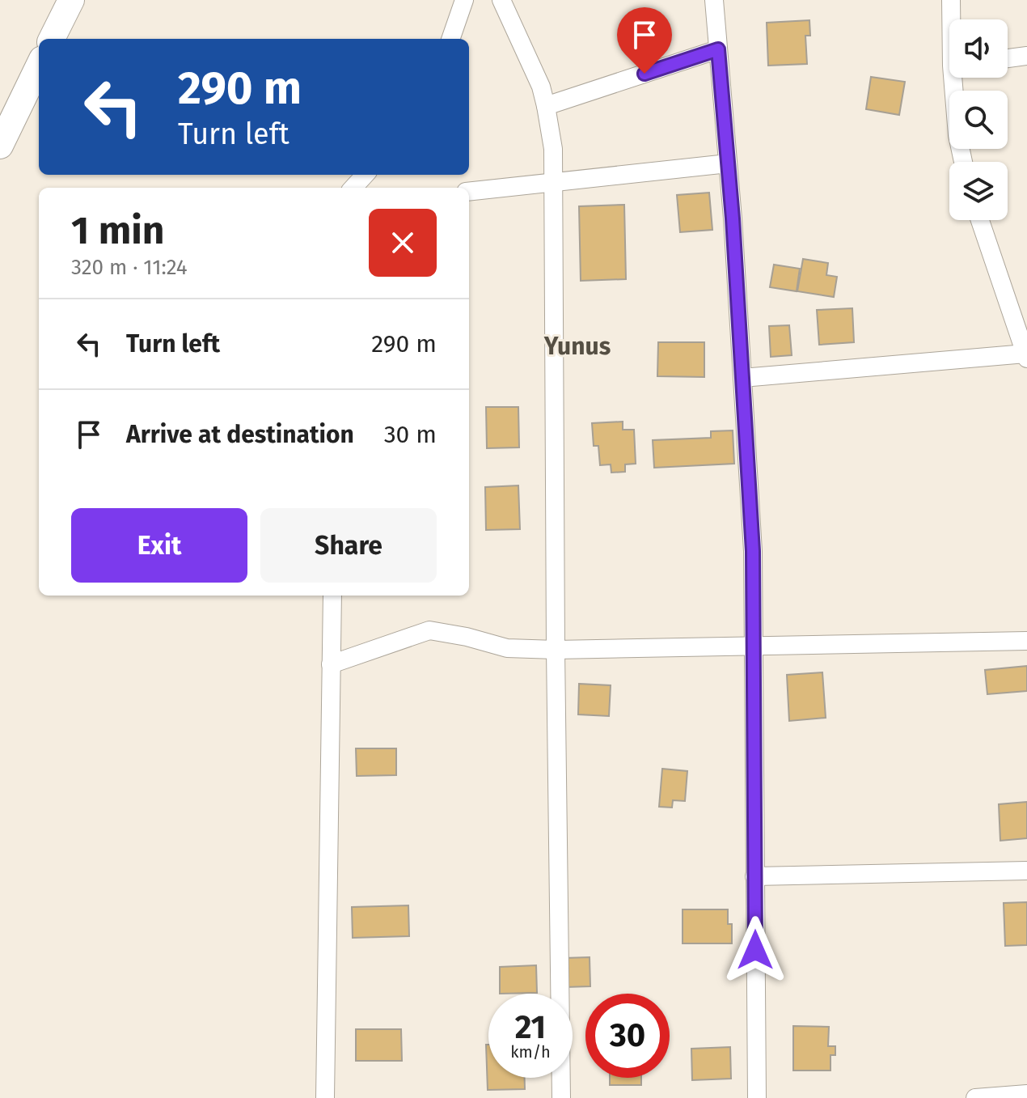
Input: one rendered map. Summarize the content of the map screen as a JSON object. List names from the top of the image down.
{
  "districts": ["Yunus"],
  "page": {
    "turn": ["290 m", "Turn left"],
    "heading": ["1 min", "320 m · 11:24"],
    "list": [
      {
        "name": "Turn left",
        "value": "290 m"
      },
      {
        "name": "Arrive at destination",
        "value": "30 m"
      }
    ],
    "buttons": ["Exit", "Share"],
    "speed": "21 km/h",
    "limit": "30"
  }
}
